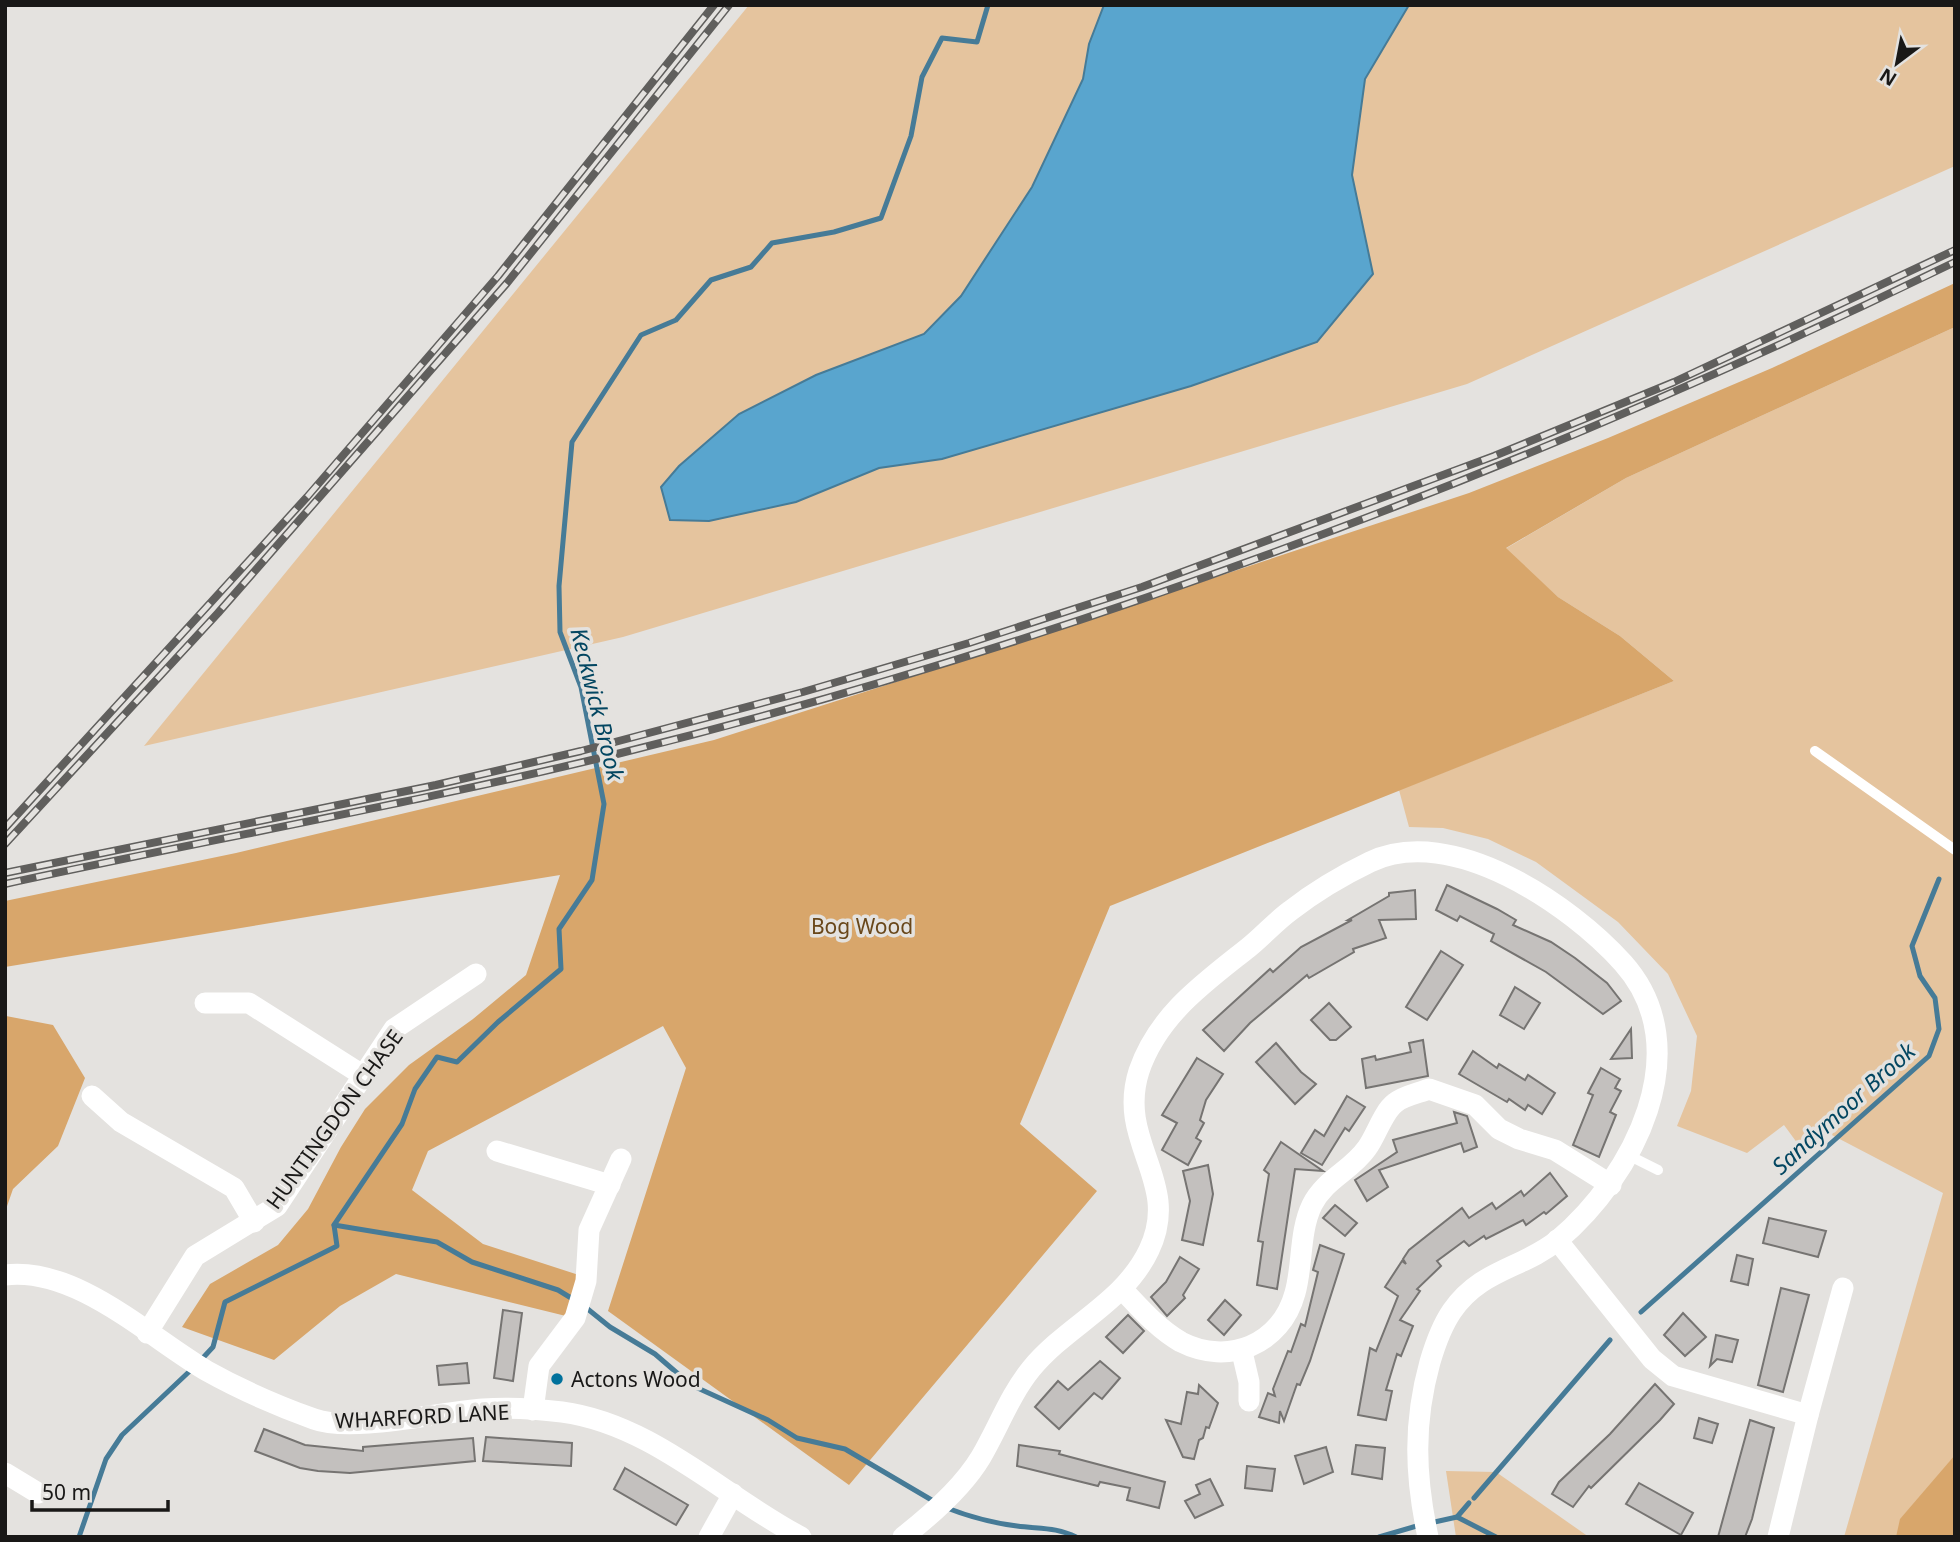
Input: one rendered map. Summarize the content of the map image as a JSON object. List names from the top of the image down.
{
  "streets": {
    "street": ["HUNTINGDON CHASE", "WHARFORD LANE"]
  },
  "crossings": [
    ["HUNTINGDON CHASE", "WHARFORD LANE"]
  ],
  "water": ["Keckwick Brook", "Sandymoor Brook"],
  "parks": ["Bog Wood"],
  "places": ["Actons Wood"],
  "scale_bar": "50 m",
  "north": "bottom left"
}
